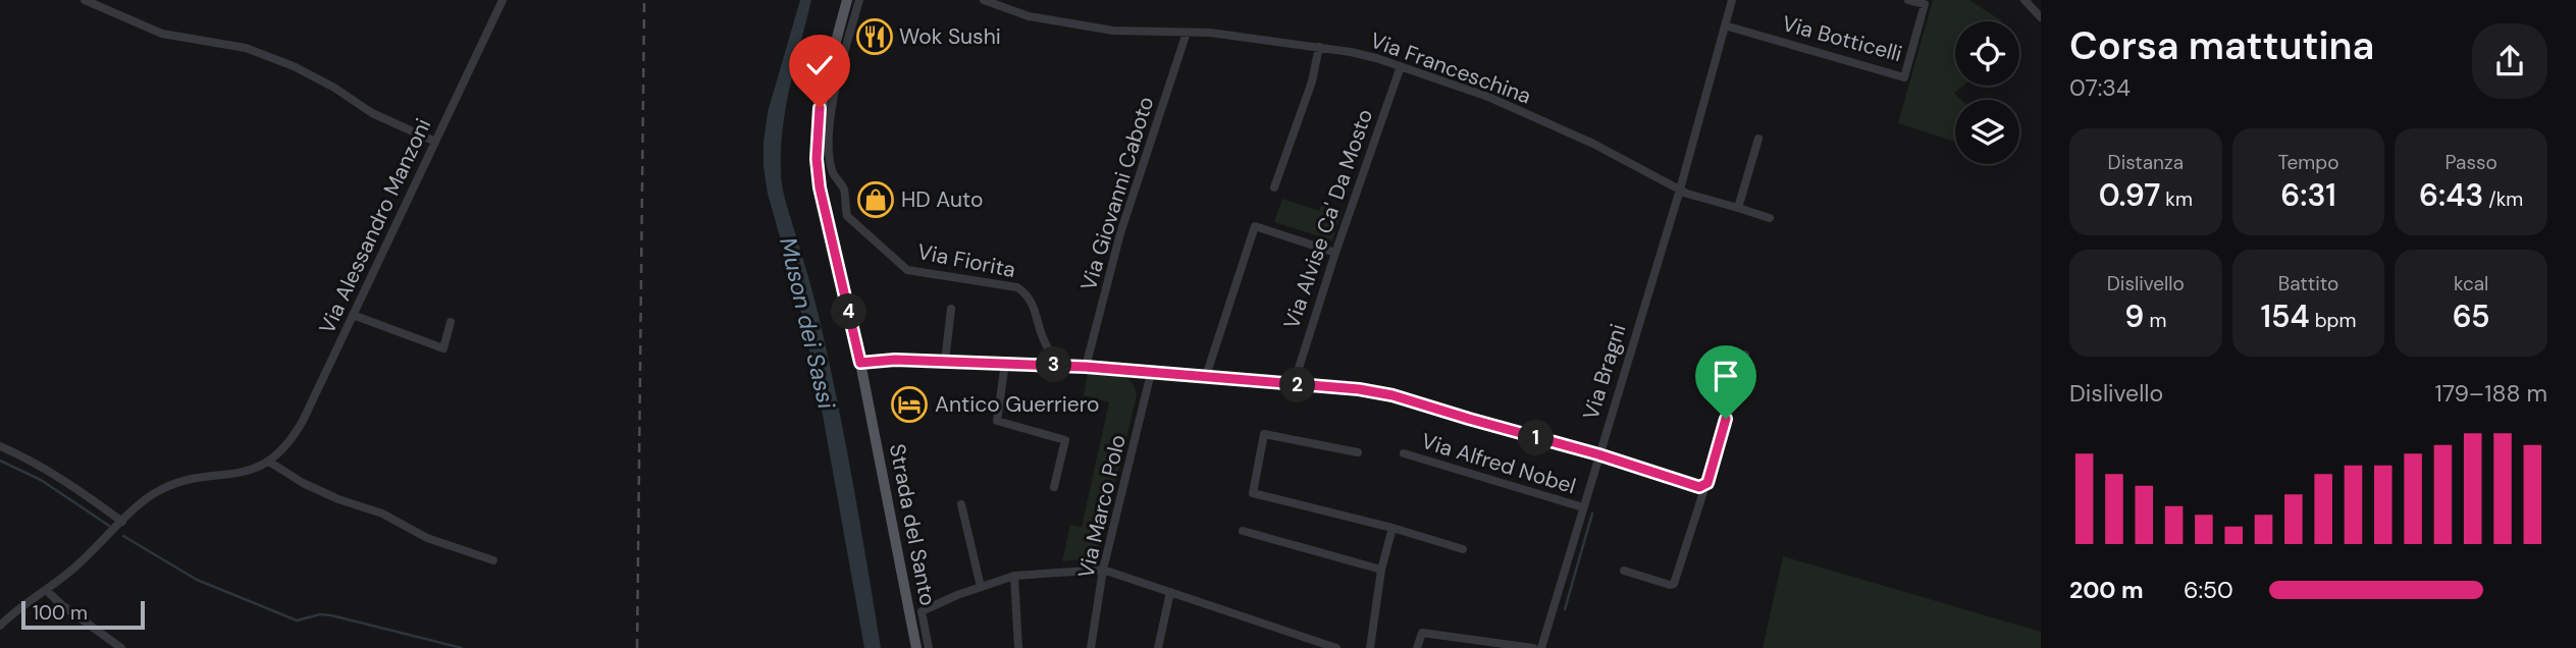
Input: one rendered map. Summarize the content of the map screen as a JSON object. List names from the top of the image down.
{
  "streets": {
    "main road": ["Strada del Santo"],
    "street": [
      "Via Botticelli",
      "Via Franceschina",
      "Via Giovanni Caboto",
      "Via Alvise Ca' Da Mosto",
      "Via Alessandro Manzoni",
      "Via Fiorita",
      "Via Bragni",
      "Via Alfred Nobel",
      "Via Marco Polo"
    ]
  },
  "crossings": [
    ["Via Botticelli", "Via Bragni"],
    ["Via Franceschina", "Via Giovanni Caboto"],
    ["Via Franceschina", "Via Alvise Ca' Da Mosto"],
    ["Via Franceschina", "Via Bragni"],
    ["Via Bragni", "Via Alfred Nobel"]
  ],
  "water": ["Muson dei Sassi"],
  "places": {
    "restaurant": ["Wok Sushi"],
    "shop": ["HD Auto"],
    "hotel": ["Antico Guerriero"]
  },
  "scale_bar": "100 m",
  "page": {
    "heading": ["Corsa mattutina", "07:34"],
    "stats": [
      ["Distanza", "0.97 km"],
      ["Tempo", "6:31"],
      ["Passo", "6:43 /km"],
      ["Dislivello", "9 m"],
      ["Battito", "154 bpm"],
      ["kcal", "65"]
    ],
    "pins": [
      "4",
      "3",
      "2",
      "1"
    ],
    "chart": ["Dislivello", "179–188 m"],
    "list": [
      {
        "name": "200 m",
        "note": "6:50"
      }
    ],
    "scale": "100 m"
  }
}
